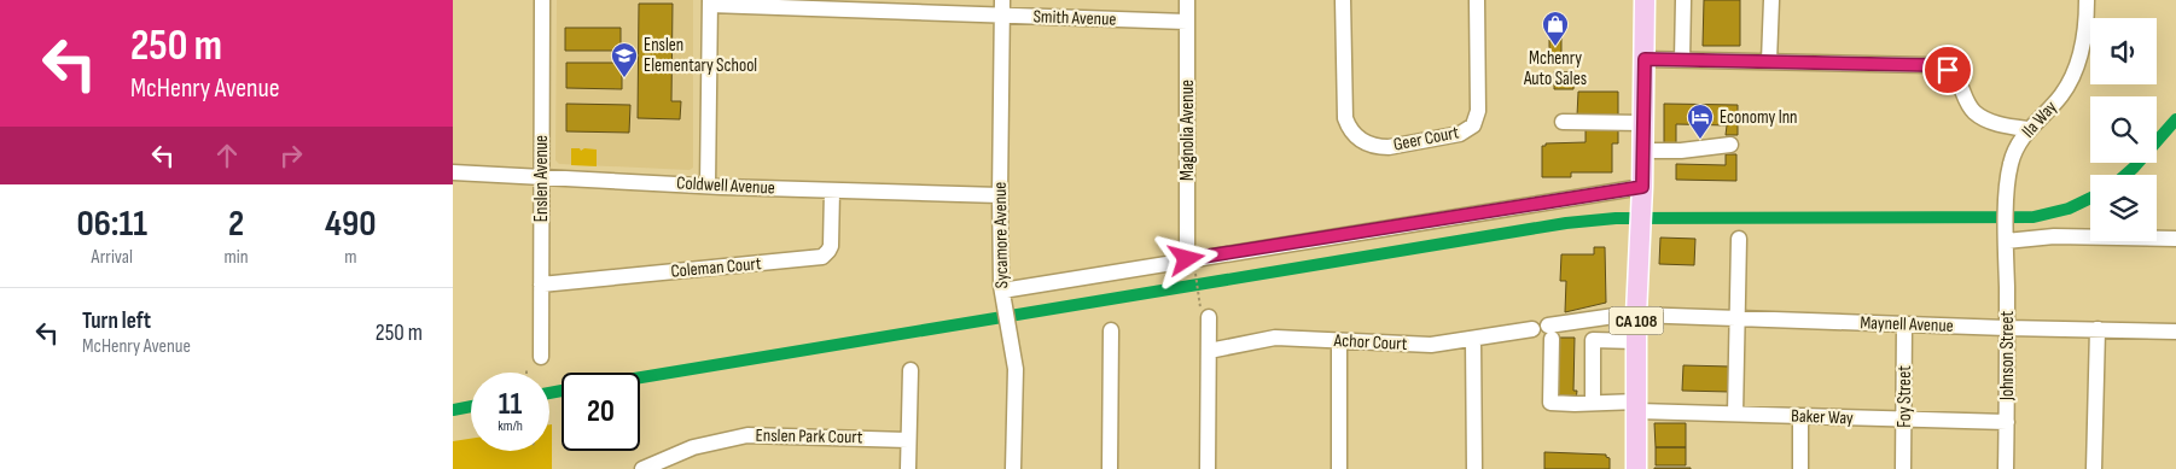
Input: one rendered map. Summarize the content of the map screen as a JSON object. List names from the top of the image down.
{
  "streets": {
    "main road": ["CA 108"],
    "street": [
      "Smith Avenue",
      "Ila Way",
      "Magnolia Avenue",
      "Geer Court",
      "Enslen Avenue",
      "Coldwell Avenue",
      "Sycamore Avenue",
      "Coleman Court",
      "Maynell Avenue",
      "Achor Court",
      "Johnson Street",
      "Foy Street",
      "Baker Way",
      "Enslen Park Court"
    ]
  },
  "crossings": [
    ["Smith Avenue", "Magnolia Avenue"],
    ["Smith Avenue", "Sycamore Avenue"],
    ["Ila Way", "Johnson Street"],
    ["Enslen Avenue", "Coldwell Avenue"],
    ["Enslen Avenue", "Coleman Court"],
    ["Coldwell Avenue", "Sycamore Avenue"],
    ["Coldwell Avenue", "Coleman Court"],
    ["CA 108", "Maynell Avenue"],
    ["CA 108", "Baker Way"],
    ["Maynell Avenue", "Johnson Street"],
    ["Maynell Avenue", "Foy Street"],
    ["Johnson Street", "Baker Way"],
    ["Foy Street", "Baker Way"]
  ],
  "places": {
    "shop": ["Mchenry Auto Sales"],
    "school or university": ["Enslen Elementary School"],
    "hotel": ["Economy Inn"]
  },
  "page": {
    "turn": ["250 m", "McHenry Avenue"],
    "eta": [
      "06:11",
      "Arrival",
      "2",
      "min",
      "490",
      "m"
    ],
    "list": [
      {
        "name": "Turn left",
        "note": "McHenry Avenue",
        "value": "250 m"
      }
    ],
    "speed": "11 km/h",
    "limit": "20"
  }
}
